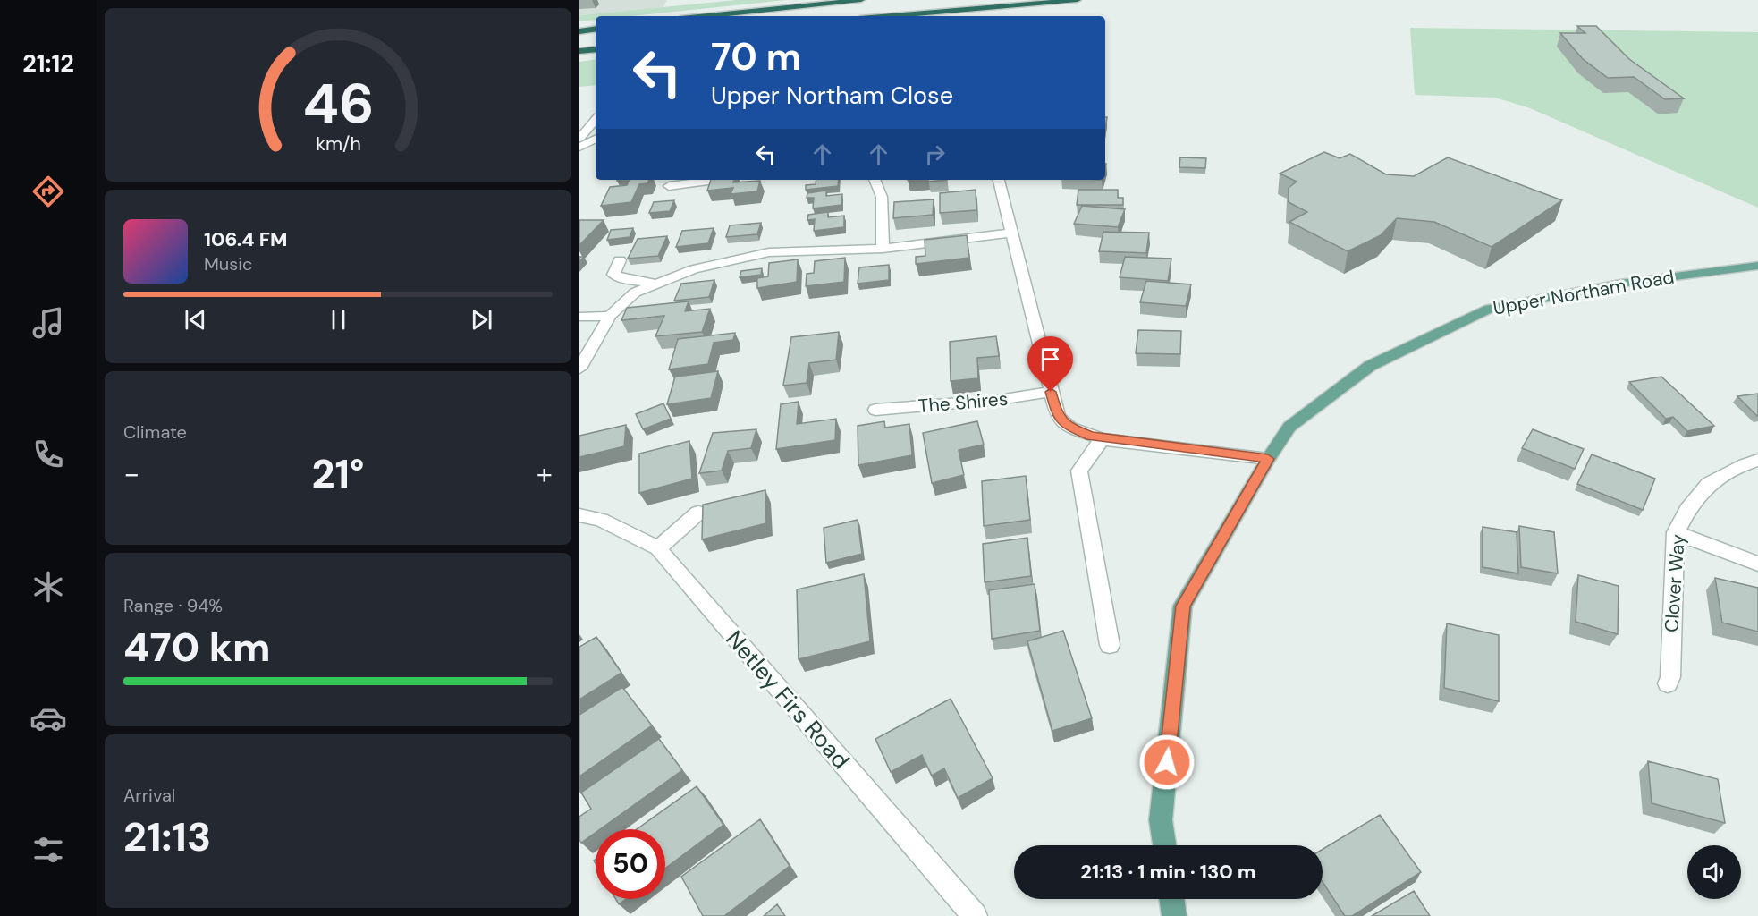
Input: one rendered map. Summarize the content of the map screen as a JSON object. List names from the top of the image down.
{
  "streets": {
    "main road": ["Upper Northam Road"],
    "street": ["The Shires", "Clover Way", "Netley Firs Road"]
  },
  "page": {
    "tabs": "21:12",
    "turn": ["70 m", "Upper Northam Close"],
    "song": ["106.4 FM", "Music"],
    "tile": [
      "Climate",
      ["Range · 94%", "470 km"],
      ["Arrival", "21:13"]
    ],
    "heat": ["−", "21°", "+"],
    "limit": "50",
    "trip": "21:13 · 1 min · 130 m",
    "gauge": ["46", "km/h"]
  }
}
